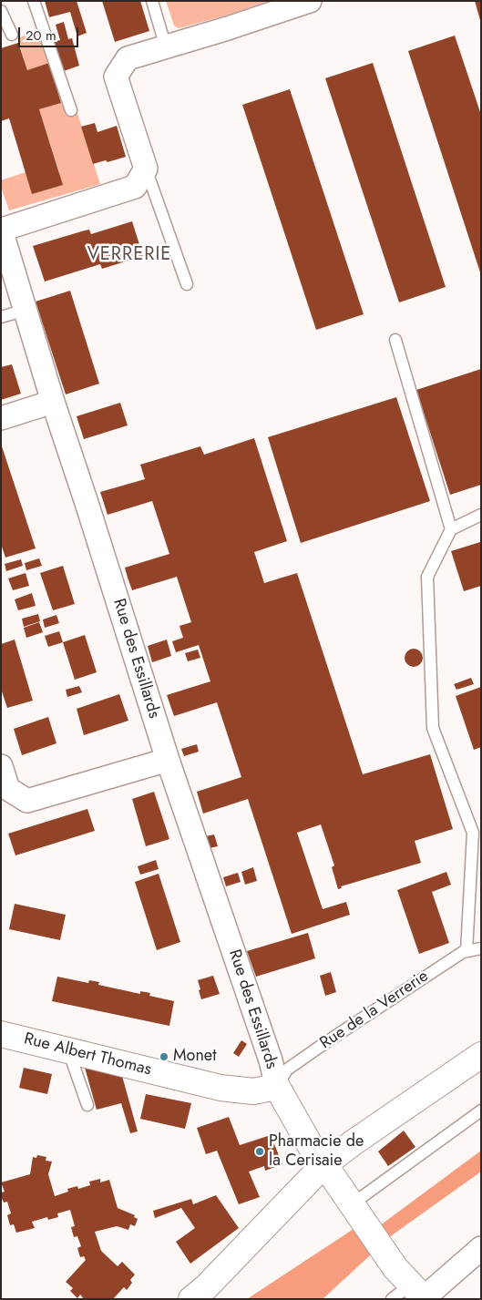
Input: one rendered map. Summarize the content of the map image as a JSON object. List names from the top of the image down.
{
  "streets": {
    "street": ["Rue des Essillards", "Rue Albert Thomas"],
    "lane": ["Rue de la Verrerie"]
  },
  "crossings": [
    ["Rue des Essillards", "Rue de la Verrerie"],
    ["Rue des Essillards", "Rue Albert Thomas"],
    ["Rue de la Verrerie", "Rue Albert Thomas"]
  ],
  "districts": ["VERRERIE"],
  "places": ["Monet", "Pharmacie de la Cerisaie"],
  "scale_bar": "20 m"
}
